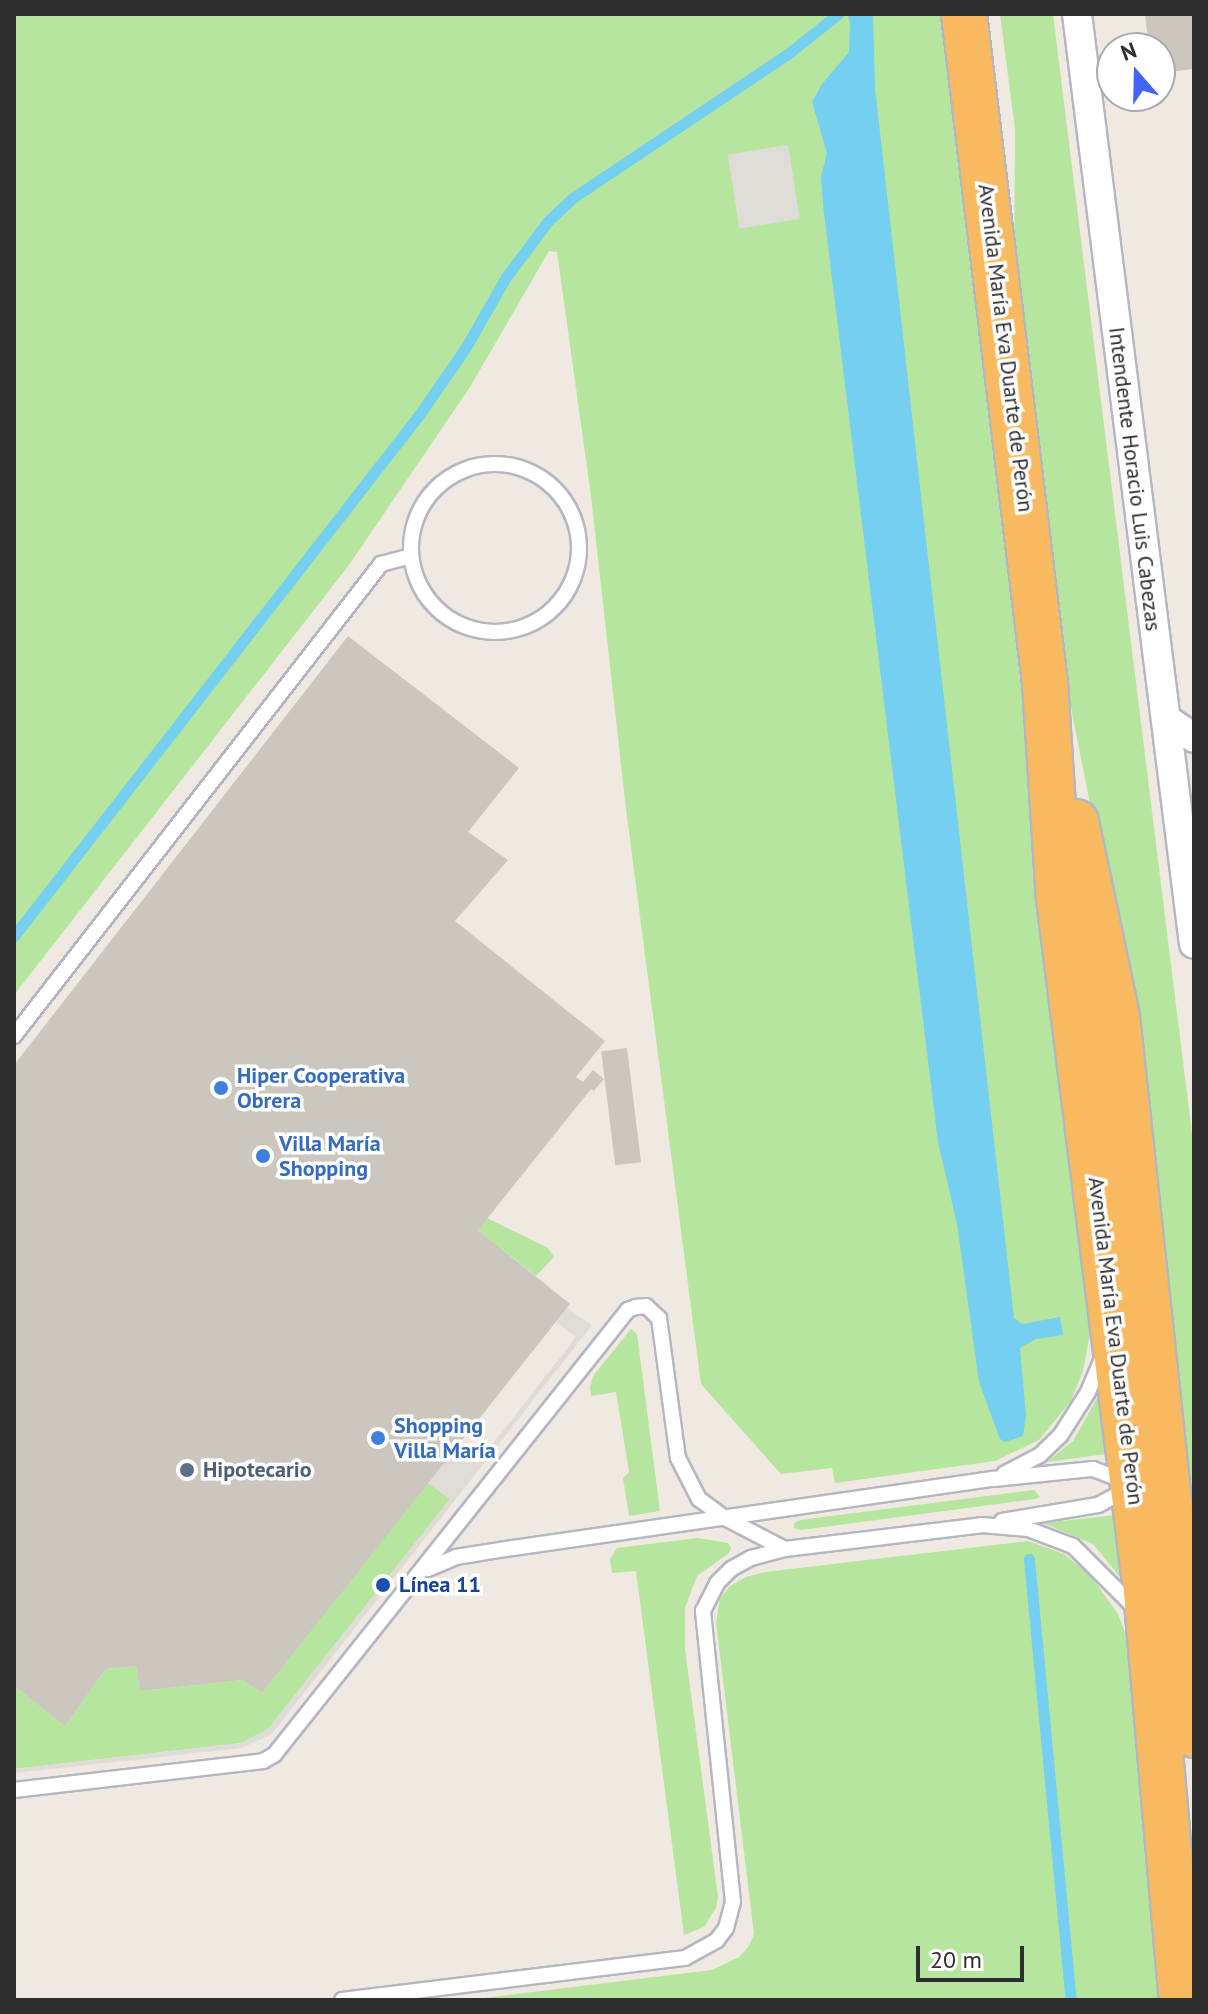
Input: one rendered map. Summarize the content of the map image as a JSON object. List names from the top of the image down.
{
  "streets": {
    "highway": ["Avenida María Eva Duarte de Perón"],
    "street": ["Intendente Horacio Luis Cabezas"]
  },
  "places": [
    "Hiper Cooperativa Obrera",
    "Villa María Shopping",
    "Shopping Villa María",
    "Hipotecario",
    "Línea 11"
  ],
  "scale_bar": "20 m",
  "north": "top"
}
